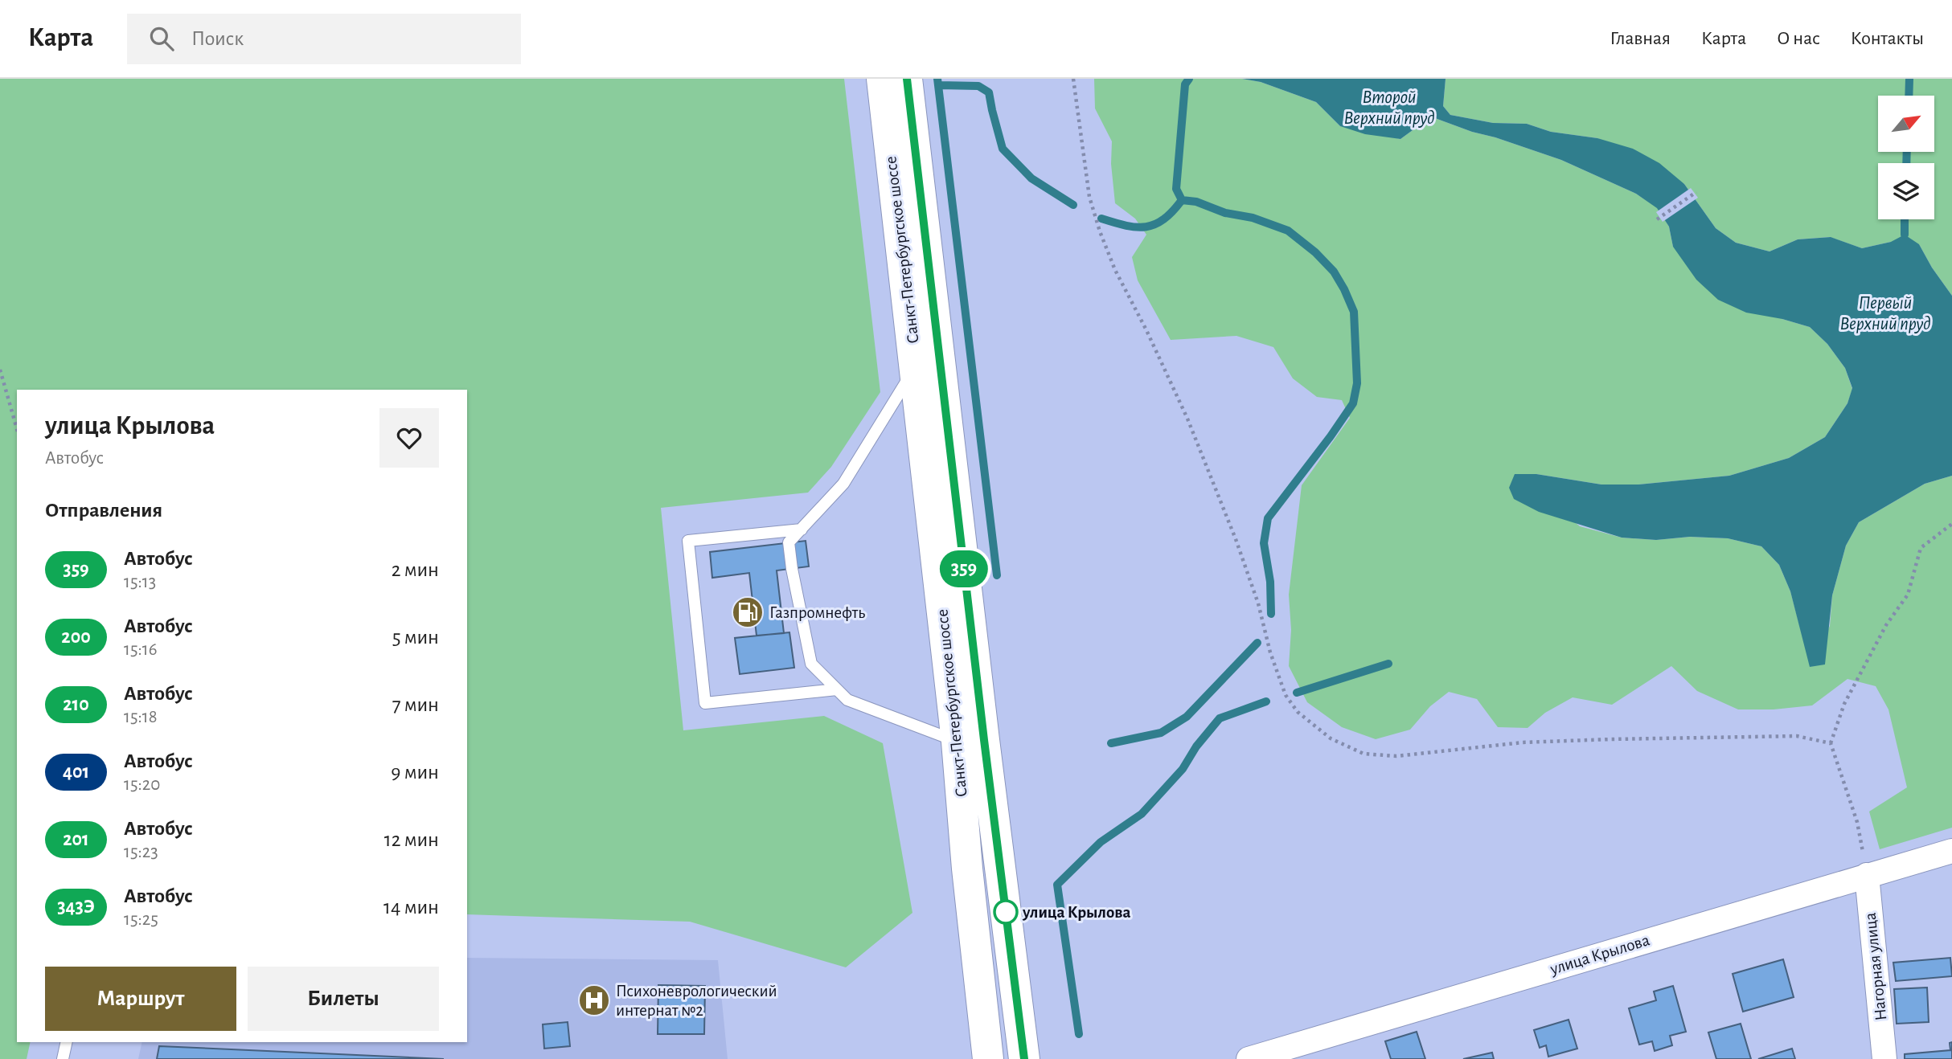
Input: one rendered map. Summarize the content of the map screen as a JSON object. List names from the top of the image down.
{
  "streets": {
    "main road": ["Санкт-Петербургское шоссе"],
    "street": ["улица Крылова", "Нагорная улица"]
  },
  "crossings": [
    ["улица Крылова", "Нагорная улица"]
  ],
  "water": ["Второй Верхний пруд", "Первый Верхний пруд"],
  "places": {
    "fuel station": ["Газпромнефть"],
    "other": ["улица Крылова"],
    "hospital": ["Психоневрологический интернат №2"]
  },
  "lines": ["bus line 359"],
  "north": "top right",
  "page": {
    "header": "Карта",
    "search": "Поиск",
    "nav": [
      "Главная",
      "Карта",
      "О нас",
      "Контакты"
    ],
    "on_map": "359",
    "heading": [
      ["улица Крылова", "Автобус"],
      "Отправления"
    ],
    "list": [
      {
        "mark": "359",
        "name": "Автобус",
        "note": "15:13",
        "value": "2 мин"
      },
      {
        "mark": "200",
        "name": "Автобус",
        "note": "15:16",
        "value": "5 мин"
      },
      {
        "mark": "210",
        "name": "Автобус",
        "note": "15:18",
        "value": "7 мин"
      },
      {
        "mark": "401",
        "name": "Автобус",
        "note": "15:20",
        "value": "9 мин"
      },
      {
        "mark": "201",
        "name": "Автобус",
        "note": "15:23",
        "value": "12 мин"
      },
      {
        "mark": "343Э",
        "name": "Автобус",
        "note": "15:25",
        "value": "14 мин"
      }
    ],
    "buttons": ["Маршрут", "Билеты"]
  }
}
